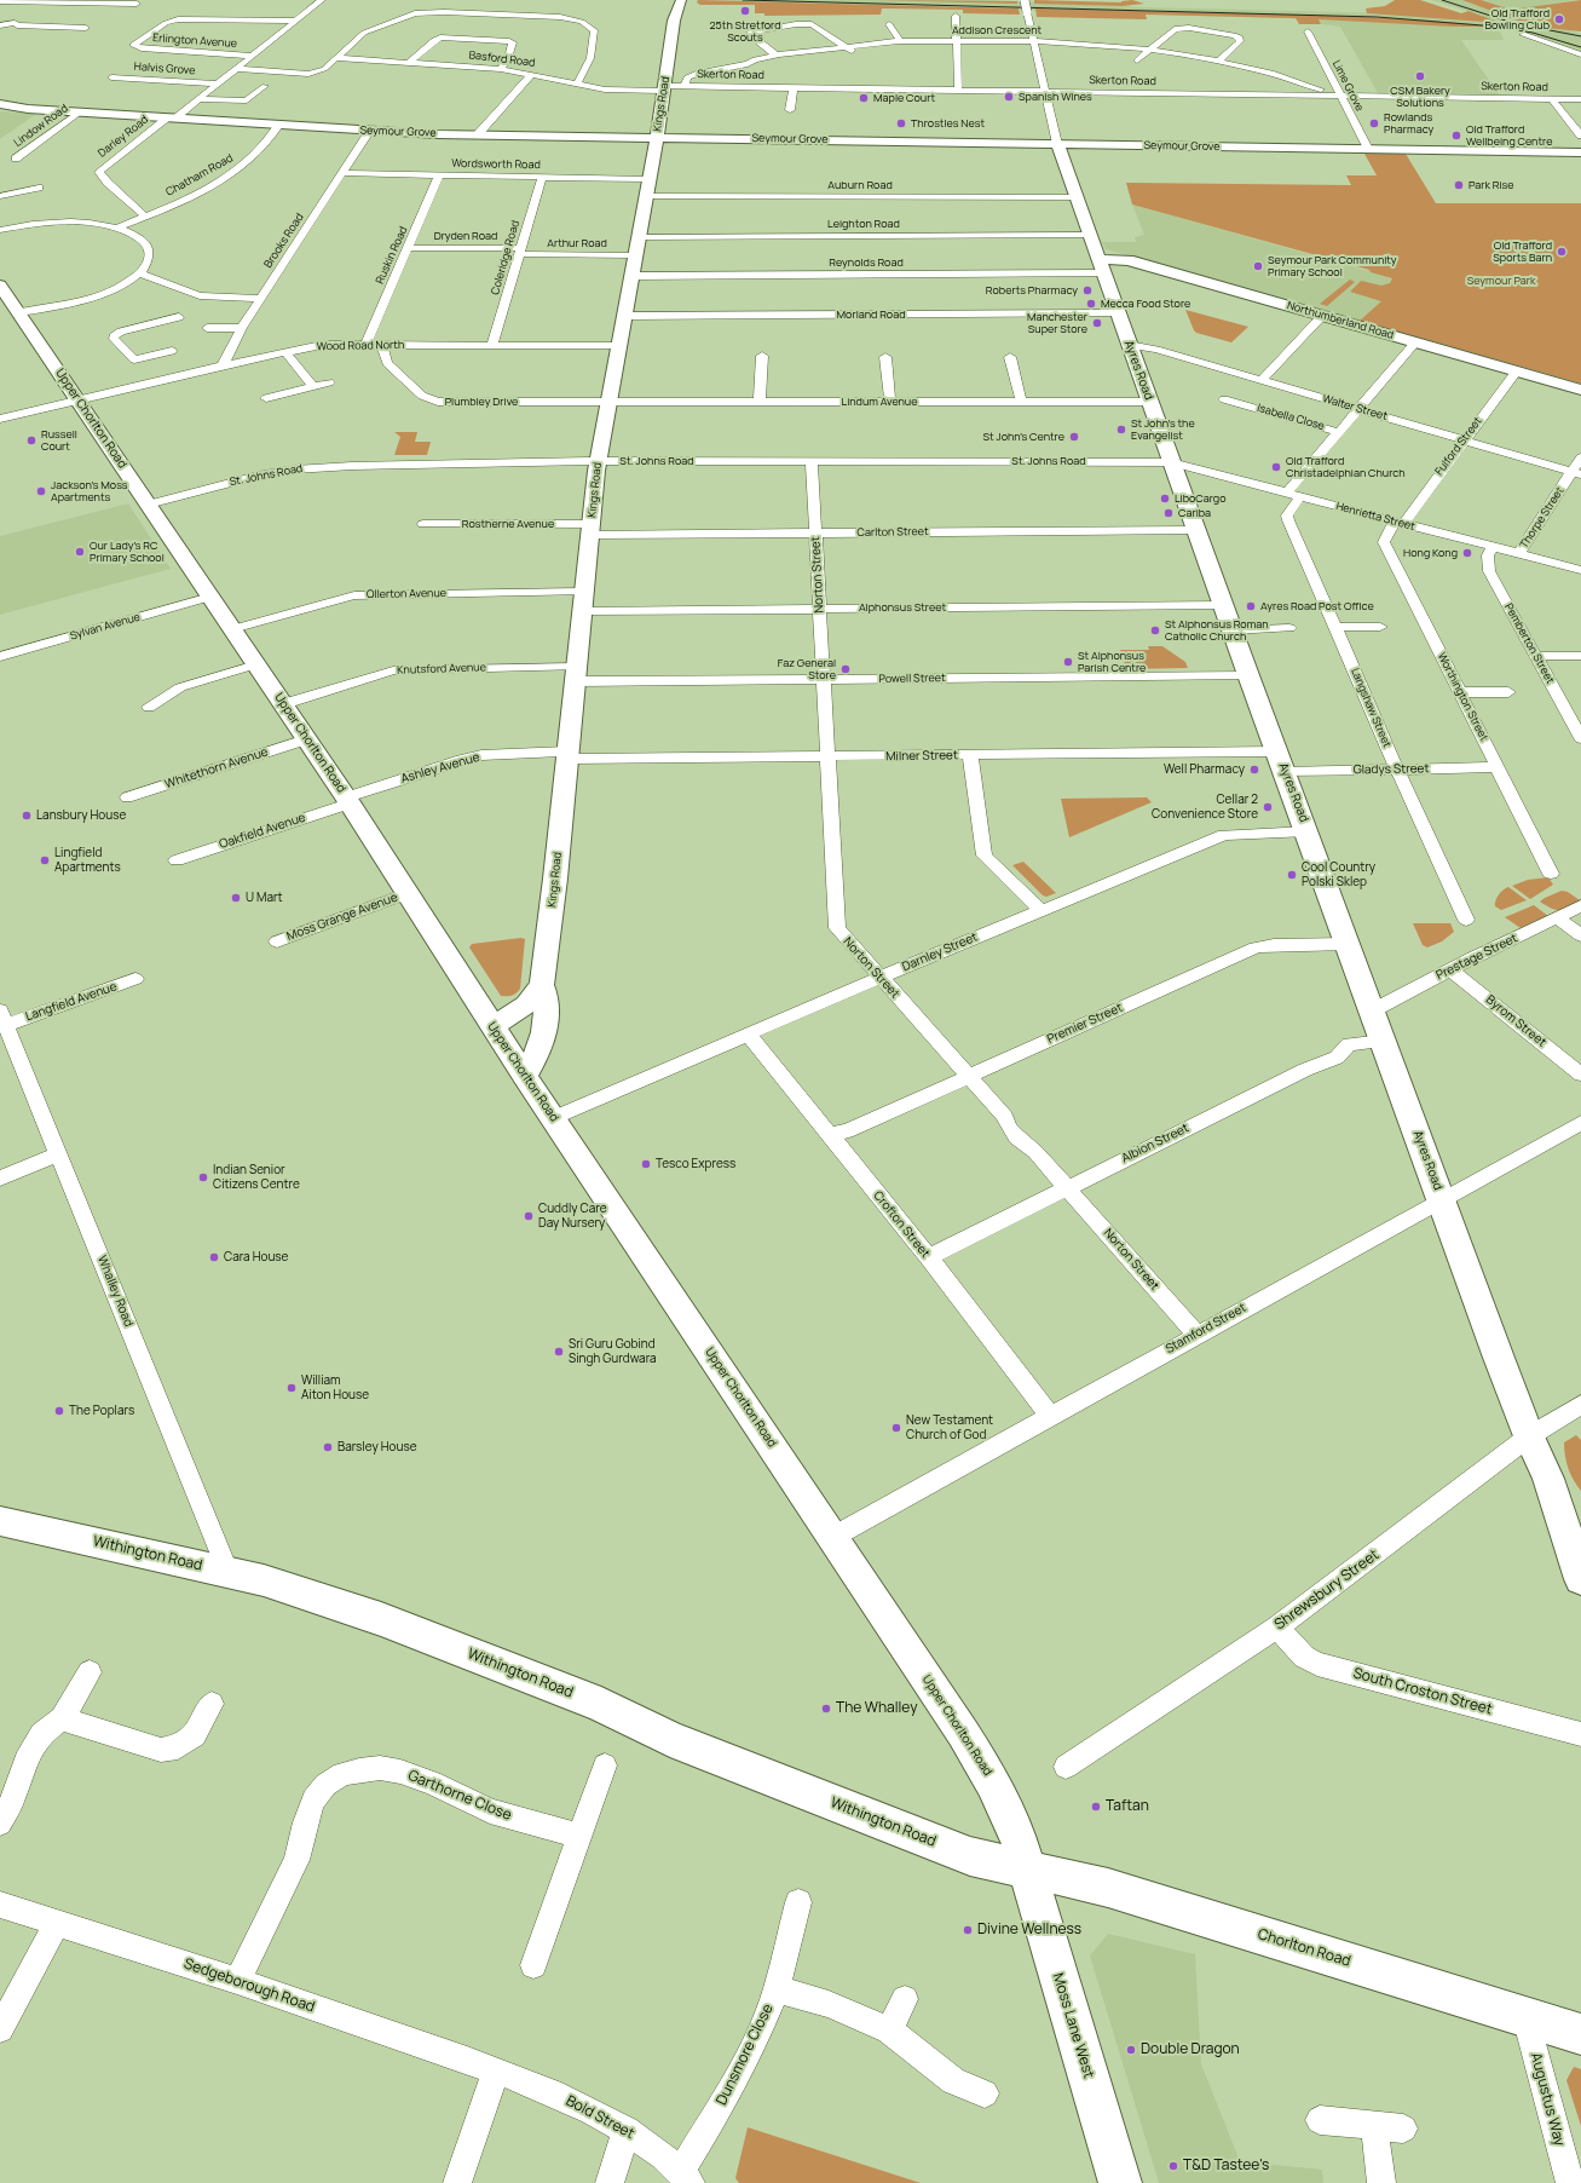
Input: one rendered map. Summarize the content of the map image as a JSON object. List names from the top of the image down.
{
  "streets": {
    "main road": [
      "Kings Road",
      "Seymour Grove",
      "Northumberland Road",
      "Ayres Road",
      "Upper Chorlton Road",
      "Withington Road",
      "Chorlton Road",
      "Moss Lane West"
    ],
    "street": [
      "Addison Crescent",
      "Erlington Avenue",
      "Basford Road",
      "Halvis Grove",
      "Skerton Road",
      "Lime Grove",
      "Lindow Road",
      "Darley Road",
      "Wordsworth Road",
      "Chatham Road",
      "Auburn Road",
      "Leighton Road",
      "Dryden Road",
      "Brooks Road",
      "Arthur Road",
      "Ruskin Road",
      "Coleridge Road",
      "Reynolds Road",
      "Morland Road",
      "Wood Road North",
      "Plumbley Drive",
      "Lindum Avenue",
      "Walter Street",
      "Isabella Close",
      "Fulford Street",
      "St. Johns Road",
      "Henrietta Street",
      "Thorpe Street",
      "Rostherne Avenue",
      "Carlton Street",
      "Norton Street",
      "Ollerton Avenue",
      "Alphonsus Street",
      "Sylvan Avenue",
      "Pemberton Street",
      "Knutsford Avenue",
      "Powell Street",
      "Worthington Street",
      "Langshaw Street",
      "Milner Street",
      "Whitethorn Avenue",
      "Ashley Avenue",
      "Gladys Street",
      "Oakfield Avenue",
      "Moss Grange Avenue",
      "Darnley Street",
      "Prestage Street",
      "Langfield Avenue",
      "Byrom Street",
      "Premier Street",
      "Albion Street",
      "Crofton Street",
      "Whalley Road",
      "Stamford Street",
      "Shrewsbury Street",
      "South Croston Street",
      "Garthorne Close",
      "Sedgeborough Road",
      "Dunsmore Close",
      "Augustus Way",
      "Bold Street"
    ]
  },
  "crossings": [
    ["Addison Crescent", "Skerton Road"],
    ["Addison Crescent", "Lime Grove"],
    ["Addison Crescent", "Ayres Road"],
    ["Basford Road", "Skerton Road"],
    ["Basford Road", "Kings Road"],
    ["Skerton Road", "Lime Grove"],
    ["Skerton Road", "Kings Road"],
    ["Skerton Road", "Ayres Road"],
    ["Lime Grove", "Seymour Grove"],
    ["Kings Road", "Seymour Grove"],
    ["Kings Road", "Wordsworth Road"],
    ["Kings Road", "Auburn Road"],
    ["Kings Road", "Leighton Road"],
    ["Kings Road", "Arthur Road"],
    ["Kings Road", "Reynolds Road"],
    ["Kings Road", "Morland Road"],
    ["Kings Road", "Wood Road North"],
    ["Kings Road", "Plumbley Drive"],
    ["Kings Road", "Lindum Avenue"],
    ["Kings Road", "Upper Chorlton Road"],
    ["Kings Road", "St. Johns Road"],
    ["Kings Road", "Rostherne Avenue"],
    ["Kings Road", "Carlton Street"],
    ["Kings Road", "Ollerton Avenue"],
    ["Kings Road", "Alphonsus Street"],
    ["Kings Road", "Knutsford Avenue"],
    ["Kings Road", "Powell Street"],
    ["Kings Road", "Milner Street"],
    ["Kings Road", "Ashley Avenue"],
    ["Lindow Road", "Seymour Grove"],
    ["Seymour Grove", "Darley Road"],
    ["Seymour Grove", "Chatham Road"],
    ["Seymour Grove", "Brooks Road"],
    ["Seymour Grove", "Ayres Road"],
    ["Darley Road", "Chatham Road"],
    ["Wordsworth Road", "Auburn Road"],
    ["Wordsworth Road", "Brooks Road"],
    ["Wordsworth Road", "Ruskin Road"],
    ["Wordsworth Road", "Coleridge Road"],
    ["Auburn Road", "Ayres Road"],
    ["Leighton Road", "Arthur Road"],
    ["Leighton Road", "Ayres Road"],
    ["Dryden Road", "Arthur Road"],
    ["Dryden Road", "Ruskin Road"],
    ["Dryden Road", "Coleridge Road"],
    ["Brooks Road", "Wood Road North"],
    ["Arthur Road", "Coleridge Road"],
    ["Ruskin Road", "Wood Road North"],
    ["Coleridge Road", "Wood Road North"],
    ["Reynolds Road", "Northumberland Road"],
    ["Reynolds Road", "Ayres Road"],
    ["Morland Road", "Ayres Road"],
    ["Northumberland Road", "Ayres Road"],
    ["Northumberland Road", "Fulford Street"],
    ["Wood Road North", "Plumbley Drive"],
    ["Wood Road North", "Upper Chorlton Road"],
    ["Ayres Road", "Lindum Avenue"],
    ["Ayres Road", "Walter Street"],
    ["Ayres Road", "St. Johns Road"],
    ["Ayres Road", "Henrietta Street"],
    ["Ayres Road", "Carlton Street"],
    ["Ayres Road", "Alphonsus Street"],
    ["Ayres Road", "Powell Street"],
    ["Ayres Road", "Milner Street"],
    ["Ayres Road", "Gladys Street"],
    ["Ayres Road", "Darnley Street"],
    ["Ayres Road", "Prestage Street"],
    ["Ayres Road", "Premier Street"],
    ["Ayres Road", "Albion Street"],
    ["Ayres Road", "Stamford Street"],
    ["Ayres Road", "Shrewsbury Street"],
    ["Plumbley Drive", "Lindum Avenue"],
    ["Walter Street", "Fulford Street"],
    ["Walter Street", "Thorpe Street"],
    ["Upper Chorlton Road", "St. Johns Road"],
    ["Upper Chorlton Road", "Ollerton Avenue"],
    ["Upper Chorlton Road", "Sylvan Avenue"],
    ["Upper Chorlton Road", "Knutsford Avenue"],
    ["Upper Chorlton Road", "Whitethorn Avenue"],
    ["Upper Chorlton Road", "Ashley Avenue"],
    ["Upper Chorlton Road", "Oakfield Avenue"],
    ["Upper Chorlton Road", "Moss Grange Avenue"],
    ["Upper Chorlton Road", "Darnley Street"],
    ["Upper Chorlton Road", "Stamford Street"],
    ["Upper Chorlton Road", "Withington Road"],
    ["Upper Chorlton Road", "Chorlton Road"],
    ["Upper Chorlton Road", "Moss Lane West"],
    ["Fulford Street", "Henrietta Street"],
    ["Fulford Street", "Worthington Street"],
    ["St. Johns Road", "Henrietta Street"],
    ["St. Johns Road", "Norton Street"],
    ["Henrietta Street", "Thorpe Street"],
    ["Henrietta Street", "Pemberton Street"],
    ["Henrietta Street", "Worthington Street"],
    ["Henrietta Street", "Langshaw Street"],
    ["Rostherne Avenue", "Carlton Street"],
    ["Carlton Street", "Norton Street"],
    ["Norton Street", "Alphonsus Street"],
    ["Norton Street", "Powell Street"],
    ["Norton Street", "Milner Street"],
    ["Norton Street", "Darnley Street"],
    ["Norton Street", "Premier Street"],
    ["Norton Street", "Albion Street"],
    ["Norton Street", "Stamford Street"],
    ["Knutsford Avenue", "Powell Street"],
    ["Worthington Street", "Gladys Street"],
    ["Langshaw Street", "Gladys Street"],
    ["Milner Street", "Ashley Avenue"],
    ["Milner Street", "Gladys Street"],
    ["Ashley Avenue", "Oakfield Avenue"],
    ["Darnley Street", "Crofton Street"],
    ["Prestage Street", "Byrom Street"],
    ["Langfield Avenue", "Whalley Road"],
    ["Premier Street", "Crofton Street"],
    ["Albion Street", "Crofton Street"],
    ["Crofton Street", "Stamford Street"],
    ["Whalley Road", "Withington Road"],
    ["Withington Road", "Chorlton Road"],
    ["Withington Road", "Moss Lane West"],
    ["Shrewsbury Street", "South Croston Street"],
    ["Garthorne Close", "Sedgeborough Road"],
    ["Chorlton Road", "Moss Lane West"],
    ["Chorlton Road", "Augustus Way"],
    ["Sedgeborough Road", "Bold Street"],
    ["Dunsmore Close", "Bold Street"]
  ],
  "parks": ["Seymour Park"],
  "places": [
    "25th Stretford Scouts",
    "Old Trafford Bowling Club",
    "CSM Bakery Solutions",
    "Spanish Wines",
    "Maple Court",
    "Throstles Nest",
    "Rowlands Pharmacy",
    "Old Trafford Wellbeing Centre",
    "Park Rise",
    "Old Trafford Sports Barn",
    "Seymour Park Community Primary School",
    "Roberts Pharmacy",
    "Mecca Food Store",
    "Manchester Super Store",
    "St John's the Evangelist",
    "St John's Centre",
    "Russell Court",
    "Old Trafford Christadelphian Church",
    "Jackson's Moss Apartments",
    "LiboCargo",
    "Cariba",
    "Our Lady's RC Primary School",
    "Hong Kong",
    "Ayres Road Post Office",
    "St Alphonsus Roman Catholic Church",
    "St Alphonsus Parish Centre",
    "Faz General Store",
    "Well Pharmacy",
    "Cellar 2 Convenience Store",
    "Lansbury House",
    "Lingfield Apartments",
    "Cool Country Polski Sklep",
    "U Mart",
    "Tesco Express",
    "Indian Senior Citizens Centre",
    "Cuddly Care Day Nursery",
    "Cara House",
    "Sri Guru Gobind Singh Gurdwara",
    "William Aiton House",
    "The Poplars",
    "New Testament Church of God",
    "Barsley House",
    "The Whalley",
    "Taftan",
    "Divine Wellness",
    "Double Dragon",
    "T&D Tastee's"
  ]
}
